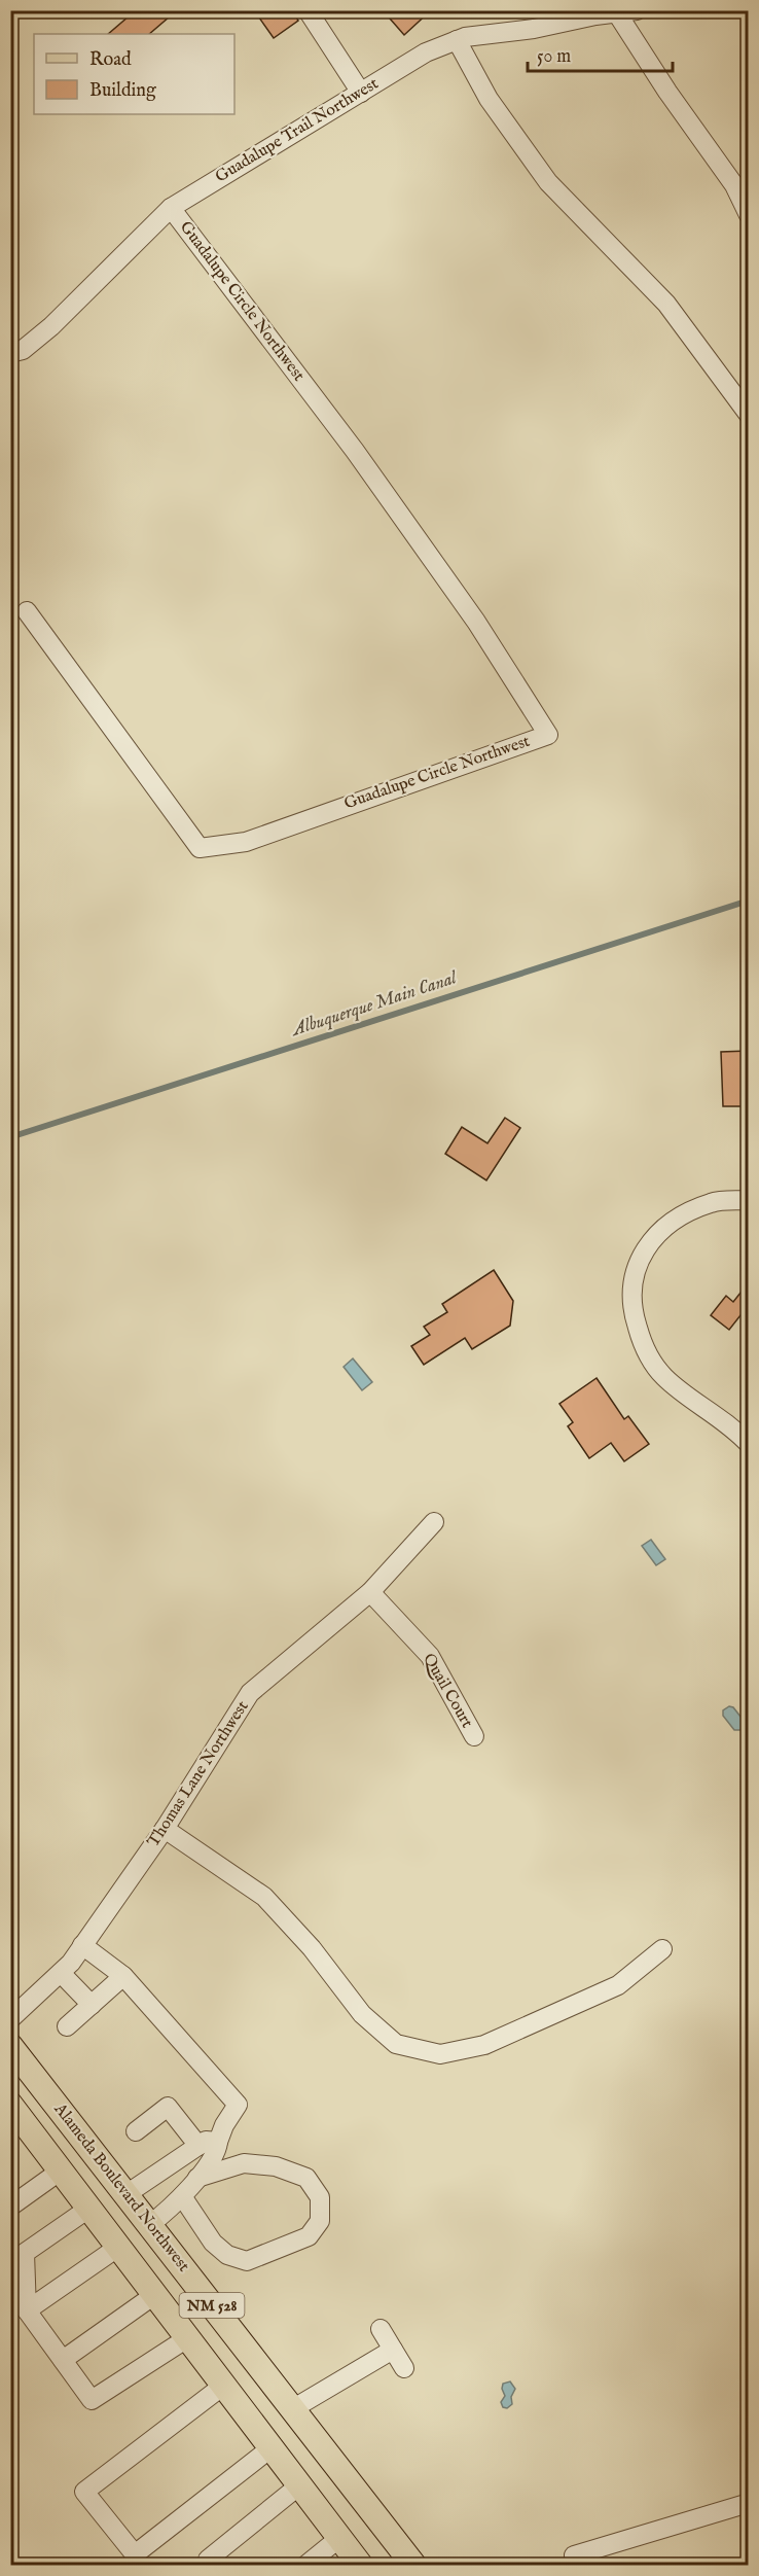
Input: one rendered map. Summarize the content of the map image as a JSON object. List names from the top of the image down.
{
  "streets": {
    "main road": ["Alameda Boulevard Northwest", "NM 528"],
    "street": [
      "Guadalupe Trail Northwest",
      "Guadalupe Circle Northwest",
      "Quail Court",
      "Thomas Lane Northwest"
    ]
  },
  "crossings": [
    ["Guadalupe Trail Northwest", "Guadalupe Circle Northwest"],
    ["Quail Court", "Thomas Lane Northwest"]
  ],
  "water": ["Albuquerque Main Canal"],
  "legend": ["Road", "Building"],
  "scale_bar": "50 m"
}
